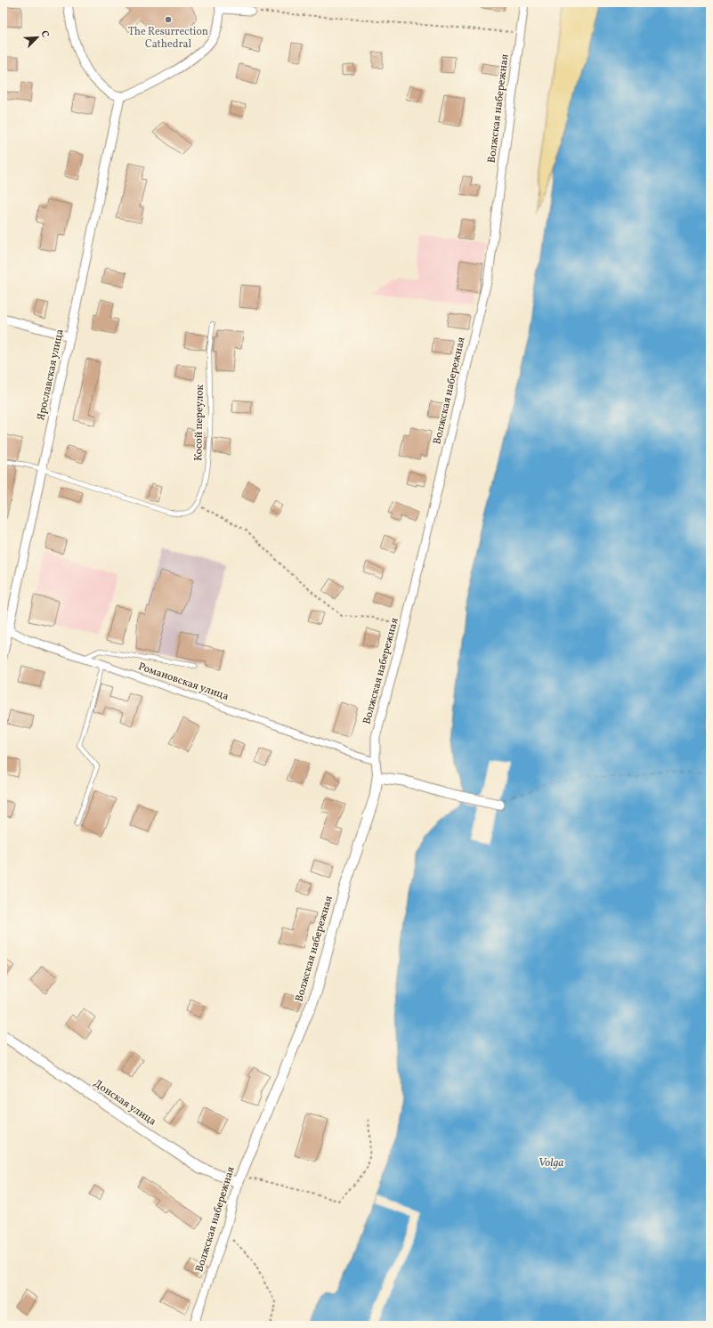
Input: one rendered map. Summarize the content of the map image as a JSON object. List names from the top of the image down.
{
  "streets": {
    "street": [
      "Волжская набережная",
      "Ярославская улица",
      "Романовская улица",
      "Донская улица"
    ],
    "lane": ["Косой переулок"]
  },
  "crossings": [
    ["Волжская набережная", "Романовская улица"],
    ["Волжская набережная", "Донская улица"],
    ["Ярославская улица", "Романовская улица"]
  ],
  "water": ["Volga"],
  "places": ["The Resurrection Cathedral"],
  "north": "top right"
}
